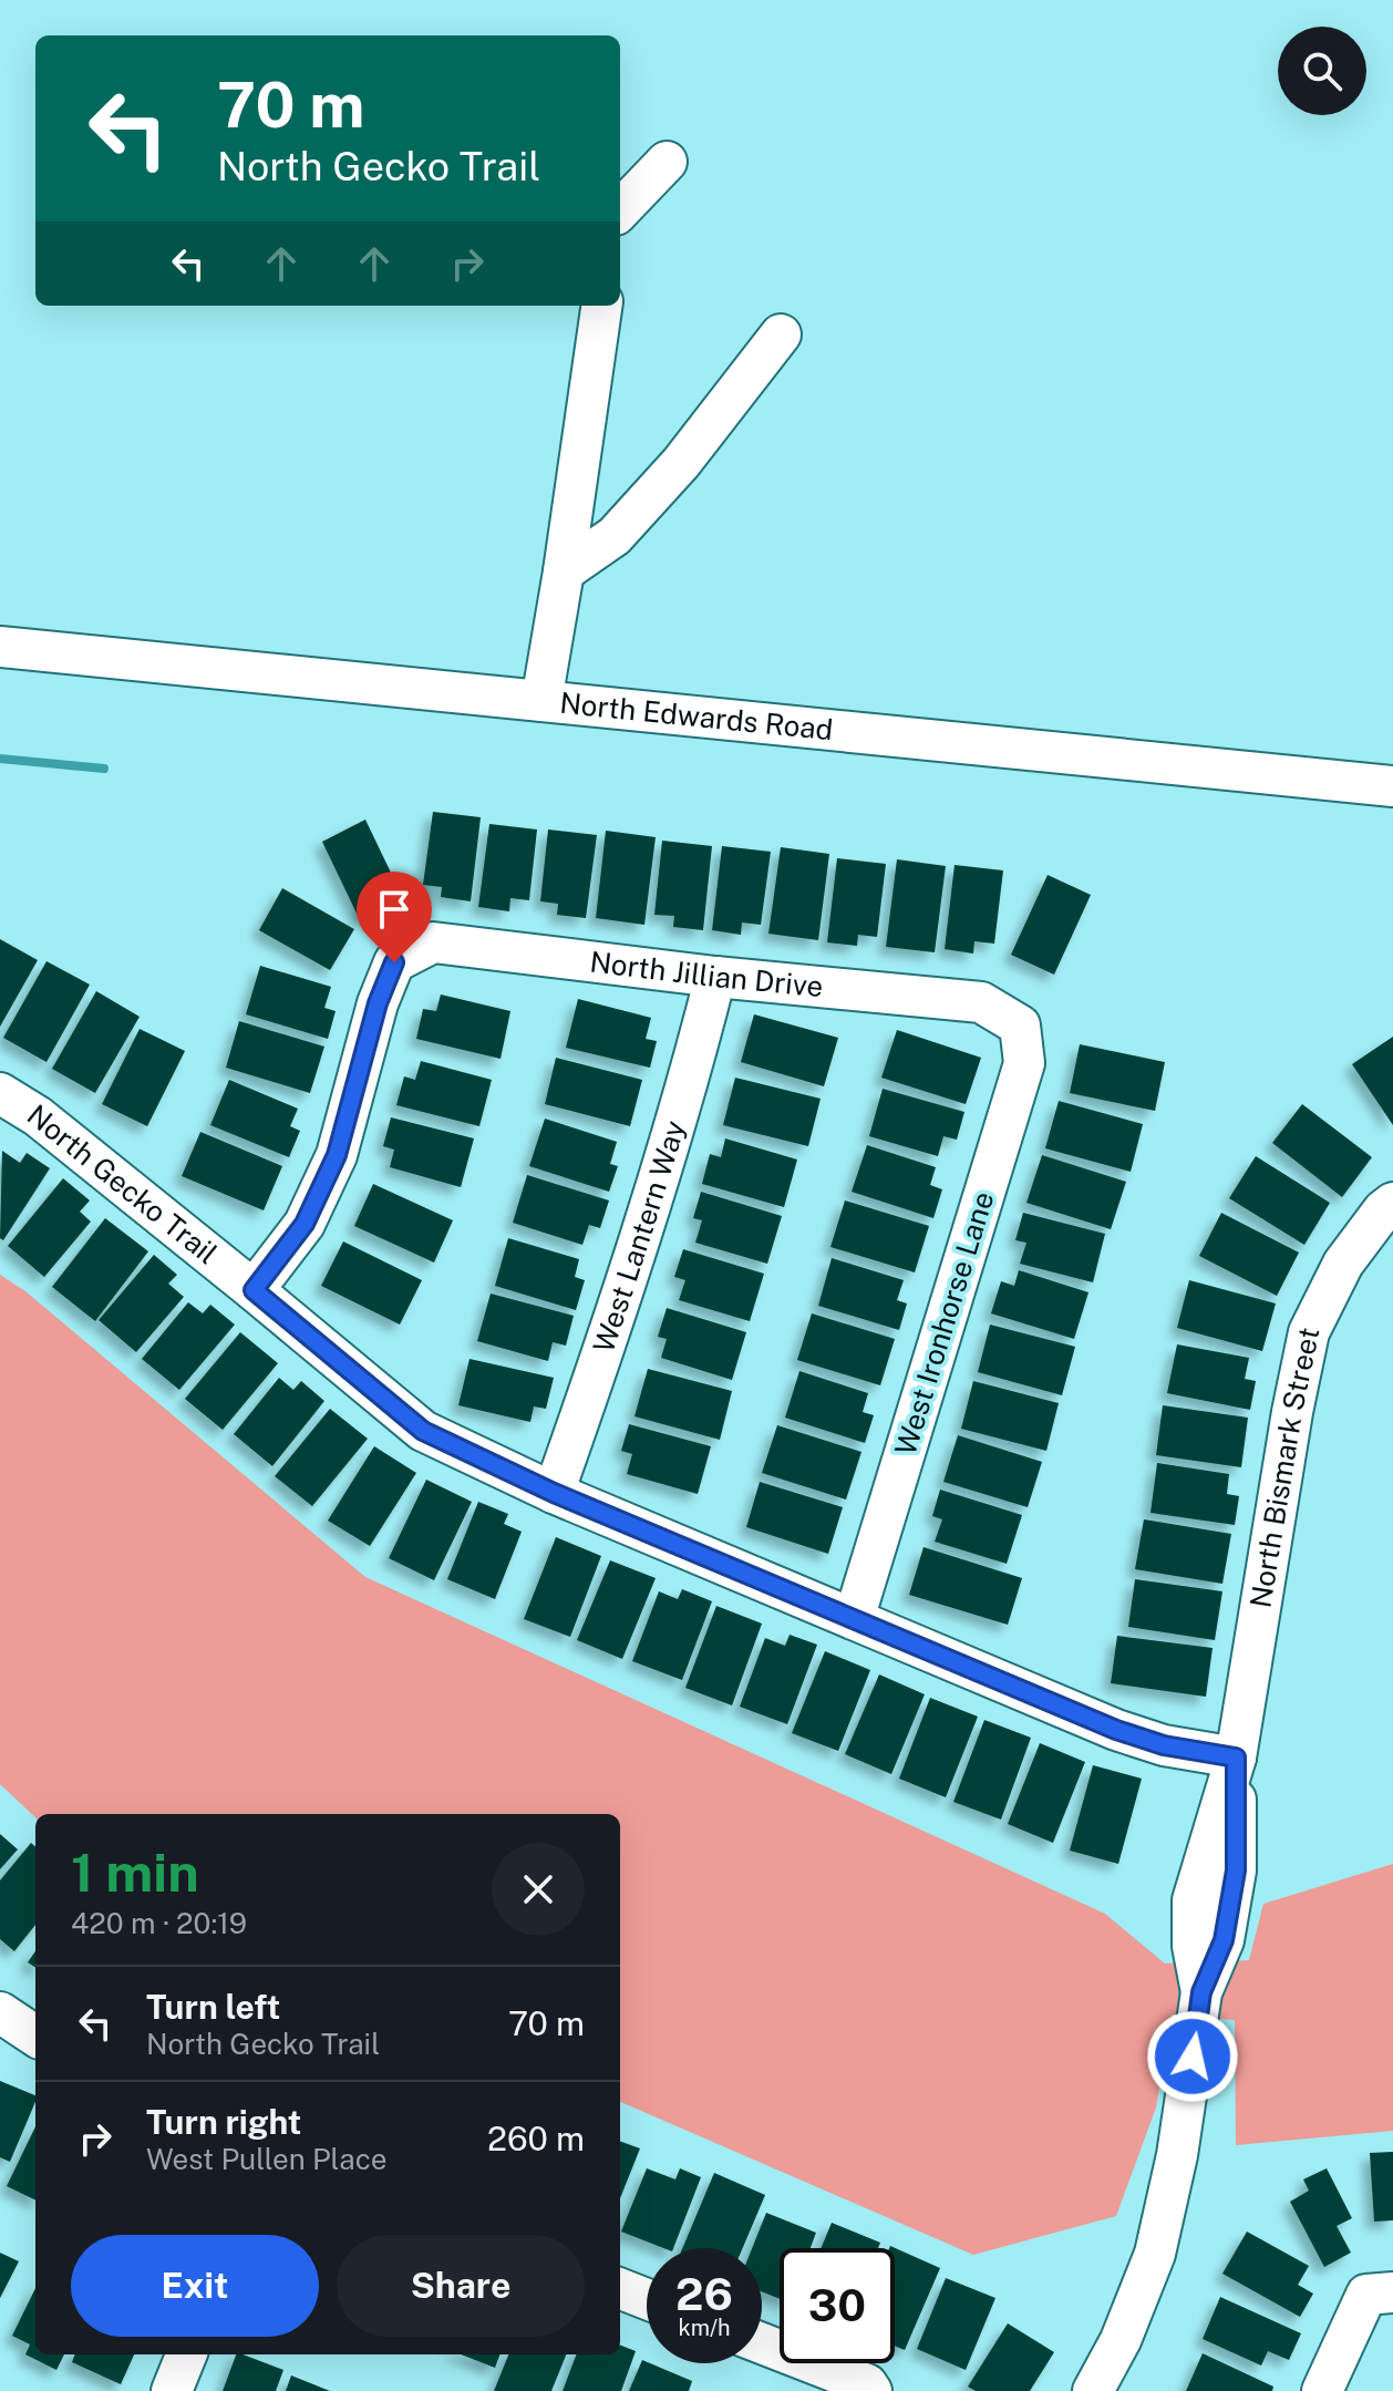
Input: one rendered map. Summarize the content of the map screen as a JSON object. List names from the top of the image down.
{
  "streets": {
    "street": [
      "North Edwards Road",
      "North Jillian Drive",
      "North Gecko Trail",
      "West Lantern Way",
      "West Ironhorse Lane",
      "North Bismark Street"
    ]
  },
  "crossings": [
    ["North Jillian Drive", "North Gecko Trail"],
    ["North Jillian Drive", "West Lantern Way"],
    ["North Jillian Drive", "West Ironhorse Lane"],
    ["North Gecko Trail", "West Lantern Way"],
    ["North Gecko Trail", "West Ironhorse Lane"],
    ["North Gecko Trail", "North Bismark Street"]
  ],
  "page": {
    "turn": ["70 m", "North Gecko Trail"],
    "heading": ["1 min", "420 m · 20:19"],
    "list": [
      {
        "name": "Turn left",
        "note": "North Gecko Trail",
        "value": "70 m"
      },
      {
        "name": "Turn right",
        "note": "West Pullen Place",
        "value": "260 m"
      }
    ],
    "buttons": ["Exit", "Share"],
    "speed": "26 km/h",
    "limit": "30"
  }
}
